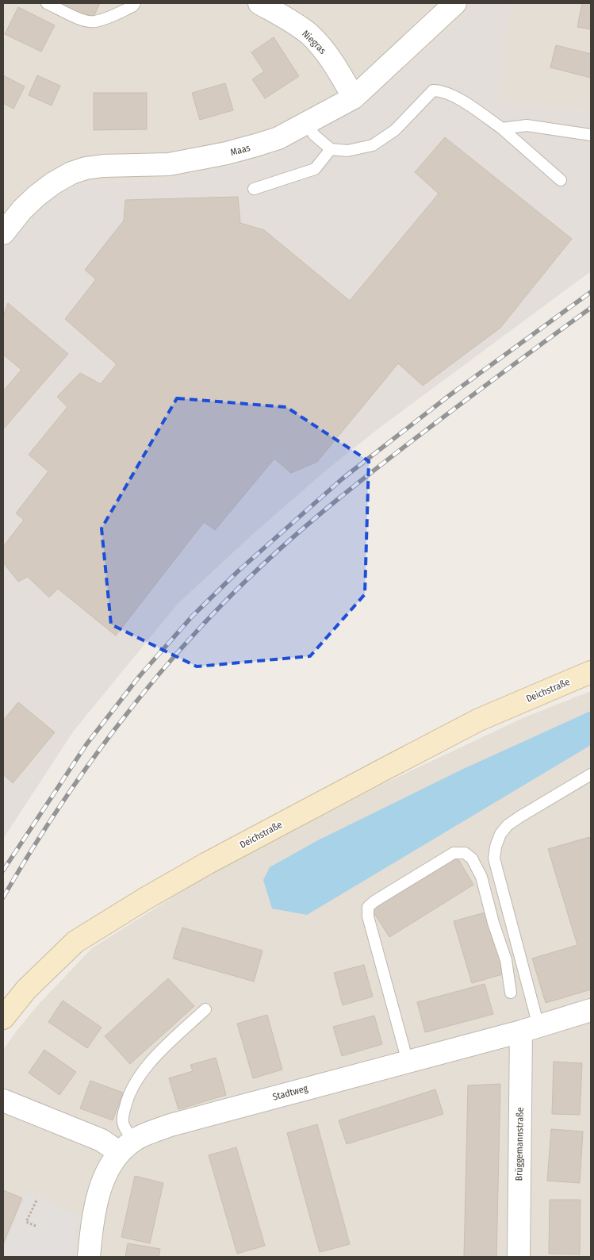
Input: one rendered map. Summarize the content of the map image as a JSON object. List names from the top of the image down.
{
  "streets": {
    "main road": ["Deichstraße"],
    "street": [
      "Niegras",
      "Maas",
      "Stadtweg",
      "Brüggemannstraße"
    ]
  },
  "crossings": [
    ["Niegras", "Maas"],
    ["Stadtweg", "Brüggemannstraße"]
  ]
}
